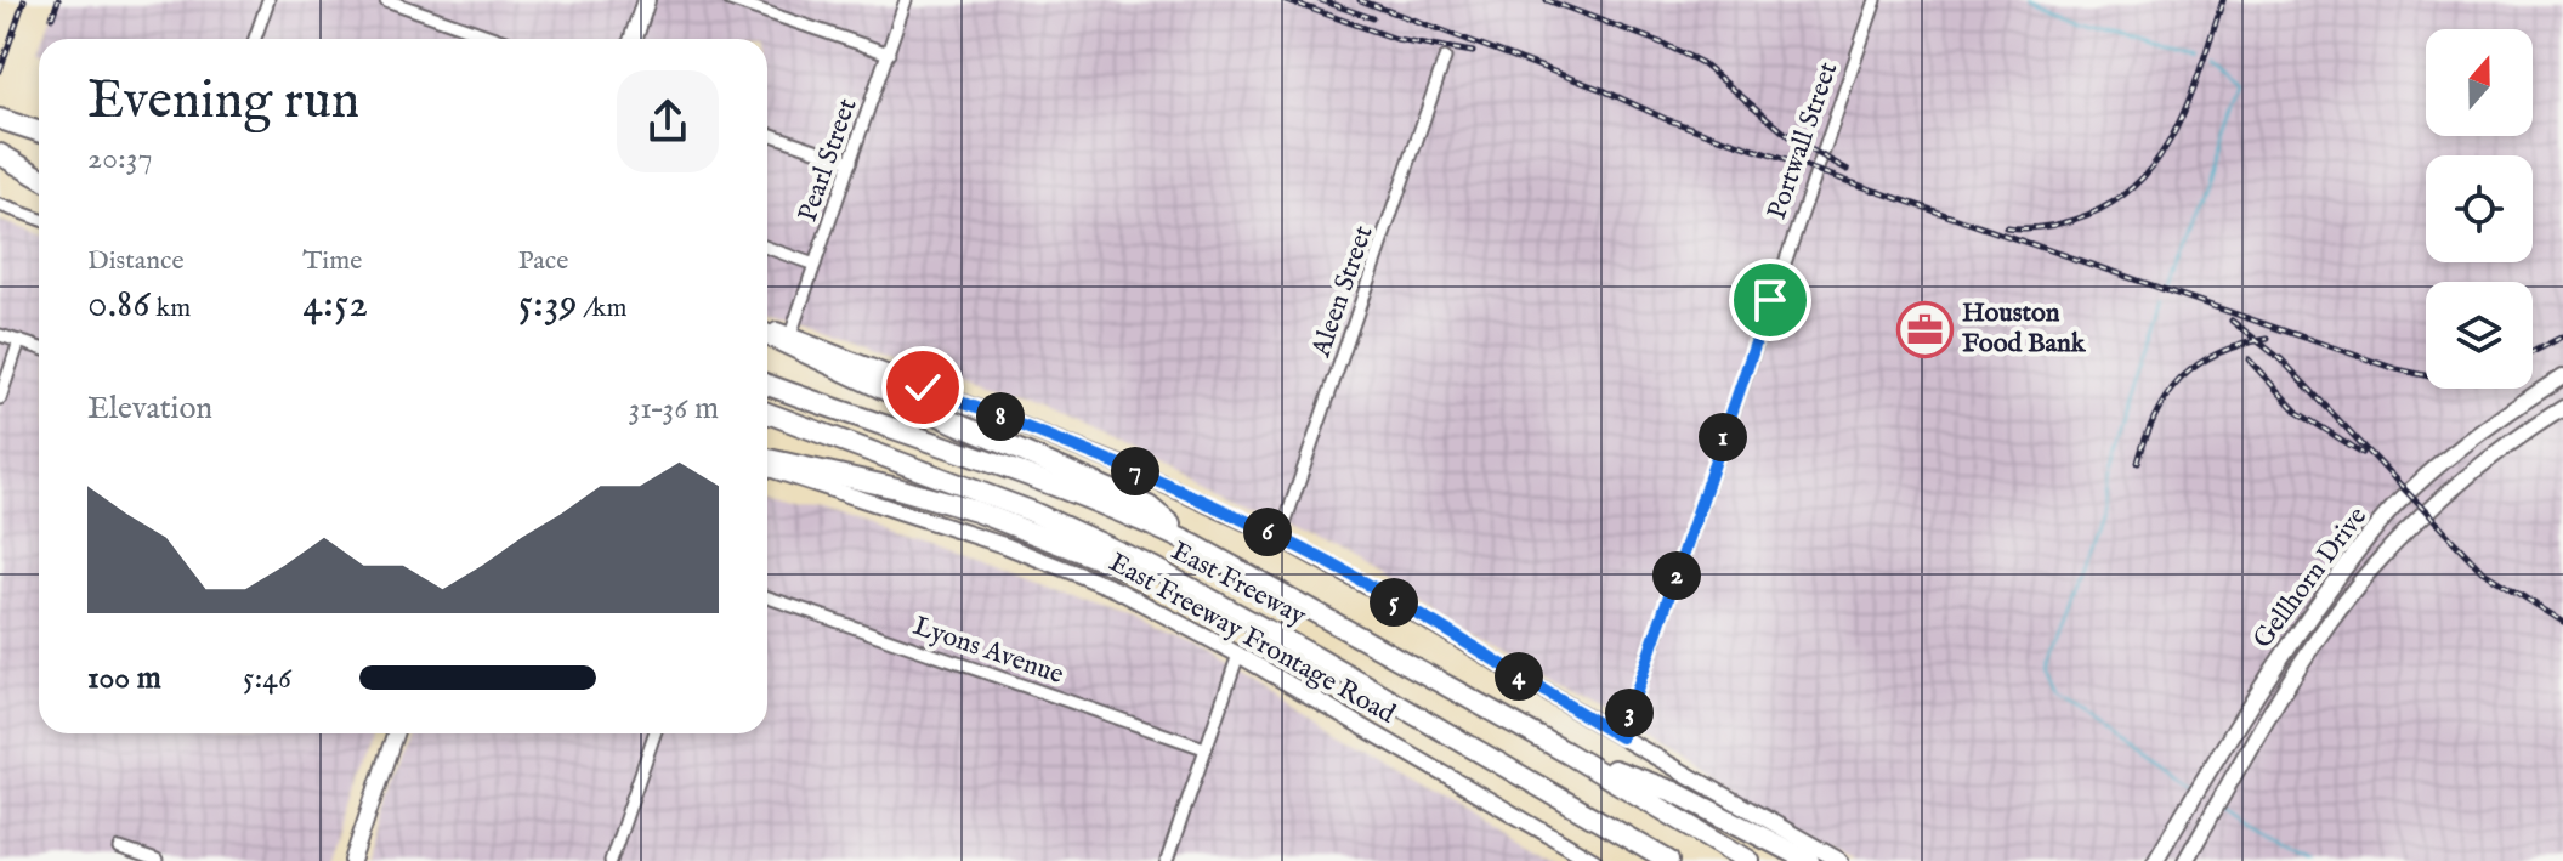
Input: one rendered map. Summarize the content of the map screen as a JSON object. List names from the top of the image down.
{
  "streets": {
    "highway": ["East Freeway"],
    "main road": ["Gellhorn Drive", "East Freeway Frontage Road"],
    "street": [
      "Portwall Street",
      "Pearl Street",
      "Aleen Street",
      "Lyons Avenue"
    ]
  },
  "places": {
    "office": ["Houston Food Bank"]
  },
  "north": "top",
  "page": {
    "heading": ["Evening run", "20:37"],
    "stats": [
      ["Distance", "0.86 km"],
      ["Time", "4:52"],
      ["Pace", "5:39 /km"]
    ],
    "chart": ["Elevation", "31–36 m"],
    "pins": [
      "8",
      "1",
      "7",
      "6",
      "2",
      "5",
      "4",
      "3"
    ],
    "list": [
      {
        "name": "100 m",
        "note": "5:46"
      }
    ]
  }
}
